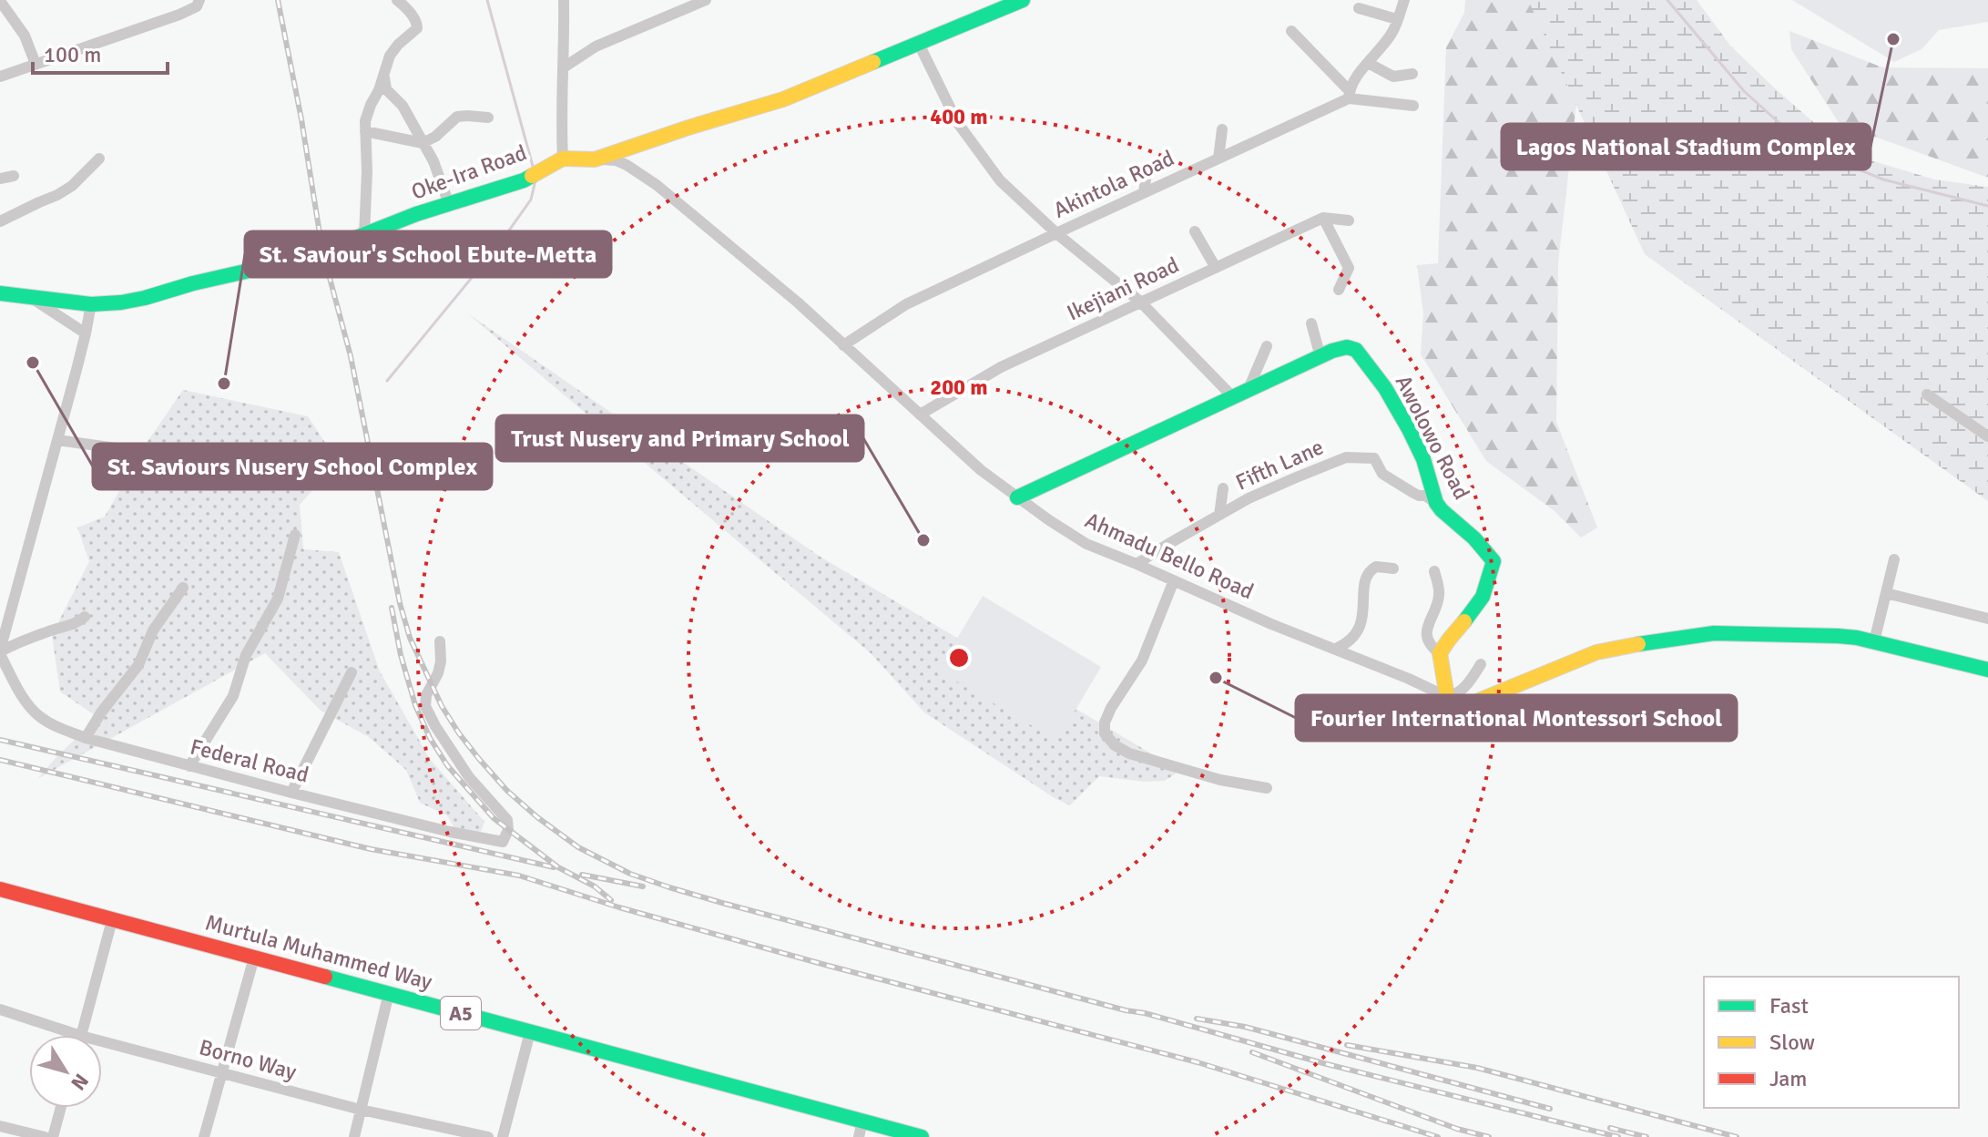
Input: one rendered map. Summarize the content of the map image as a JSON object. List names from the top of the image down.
{
  "streets": {
    "street": [
      "Oke-Ira Road",
      "Akintola Road",
      "Ikejiani Road",
      "Awolowo Road",
      "Fifth Lane",
      "Ahmadu Bello Road",
      "Federal Road",
      "Murtula Muhammed Way",
      "A5",
      "Borno Way"
    ]
  },
  "crossings": [
    ["Oke-Ira Road", "Ahmadu Bello Road"],
    ["Akintola Road", "Ahmadu Bello Road"],
    ["Ikejiani Road", "Ahmadu Bello Road"],
    ["Awolowo Road", "Fifth Lane"],
    ["Awolowo Road", "Ahmadu Bello Road"],
    ["Fifth Lane", "Ahmadu Bello Road"]
  ],
  "places": [
    "Lagos National Stadium Complex",
    "St. Saviours Nusery School Complex",
    "St. Saviour's School Ebute-Metta",
    "Trust Nusery and Primary School",
    "Fourier International Montessori School"
  ],
  "legend": ["Fast", "Slow", "Jam"],
  "scale_bar": "100 m",
  "north": "bottom right",
  "rings": ["400 m", "200 m"]
}
